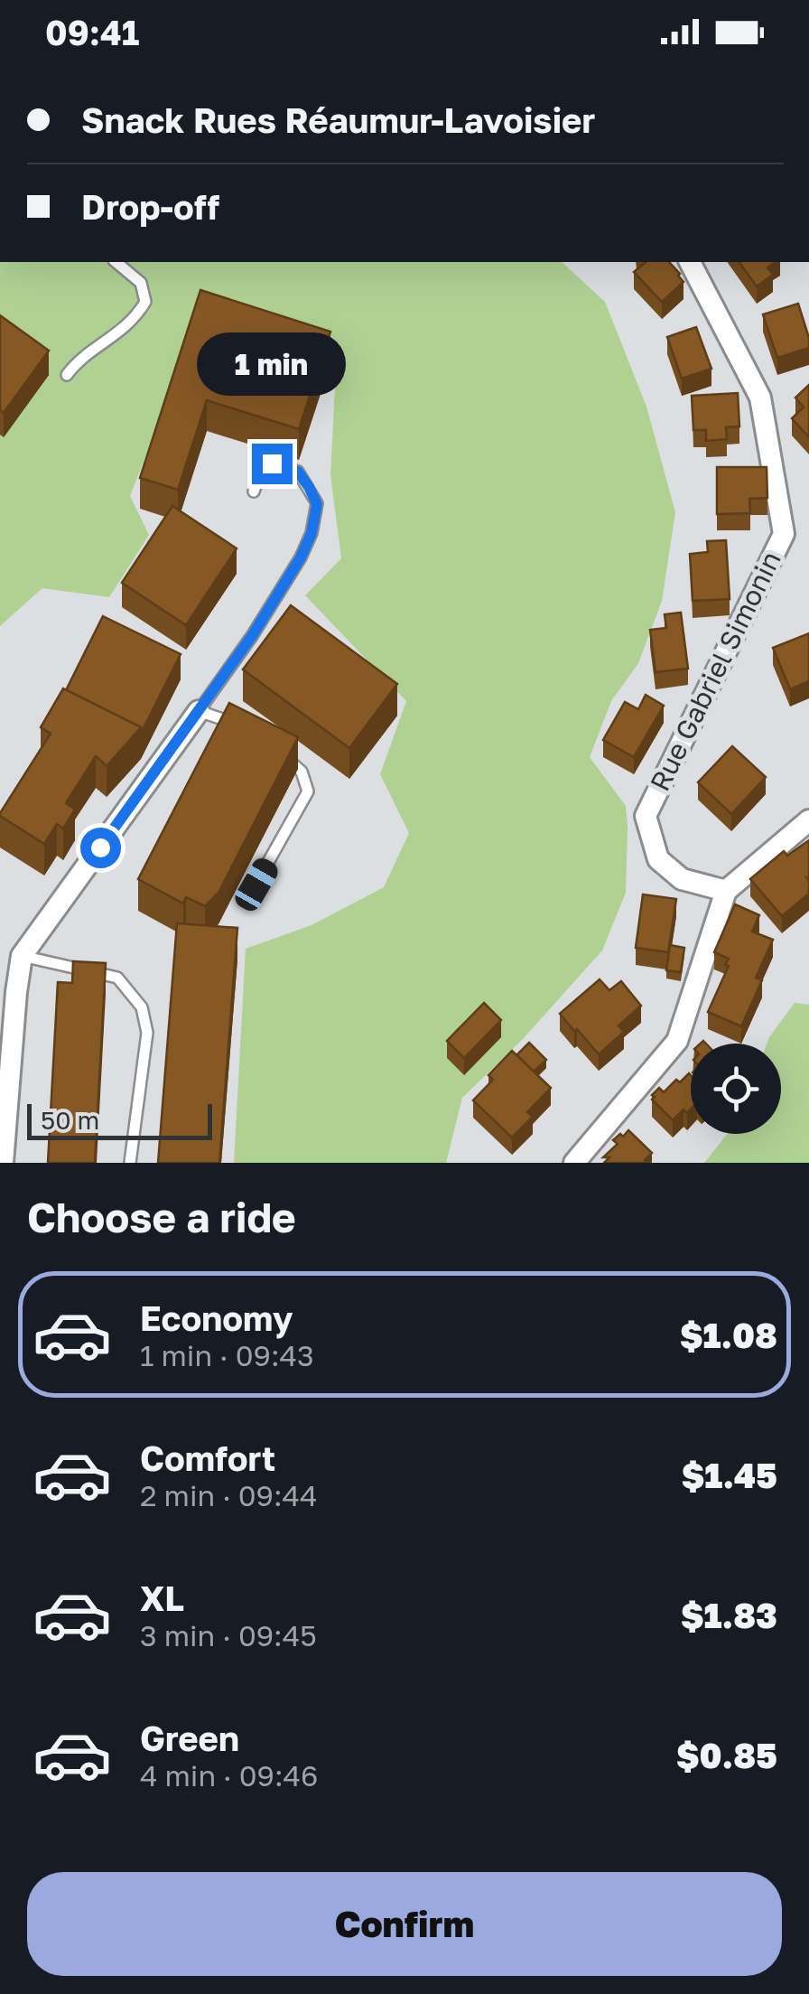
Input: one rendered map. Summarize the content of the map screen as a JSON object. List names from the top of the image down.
{
  "streets": {
    "street": ["Rue Gabriel Simonin"]
  },
  "scale_bar": "50 m",
  "page": {
    "status": "09:41",
    "banner": ["Snack Rues Réaumur-Lavoisier", "Drop-off"],
    "bubble": "1 min",
    "scale": "50 m",
    "heading": "Choose a ride",
    "list": [
      {
        "name": "Economy",
        "note": "1 min · 09:43",
        "value": "$1.08"
      },
      {
        "name": "Comfort",
        "note": "2 min · 09:44",
        "value": "$1.45"
      },
      {
        "name": "XL",
        "note": "3 min · 09:45",
        "value": "$1.83"
      },
      {
        "name": "Green",
        "note": "4 min · 09:46",
        "value": "$0.85"
      }
    ],
    "buttons": "Confirm"
  }
}
